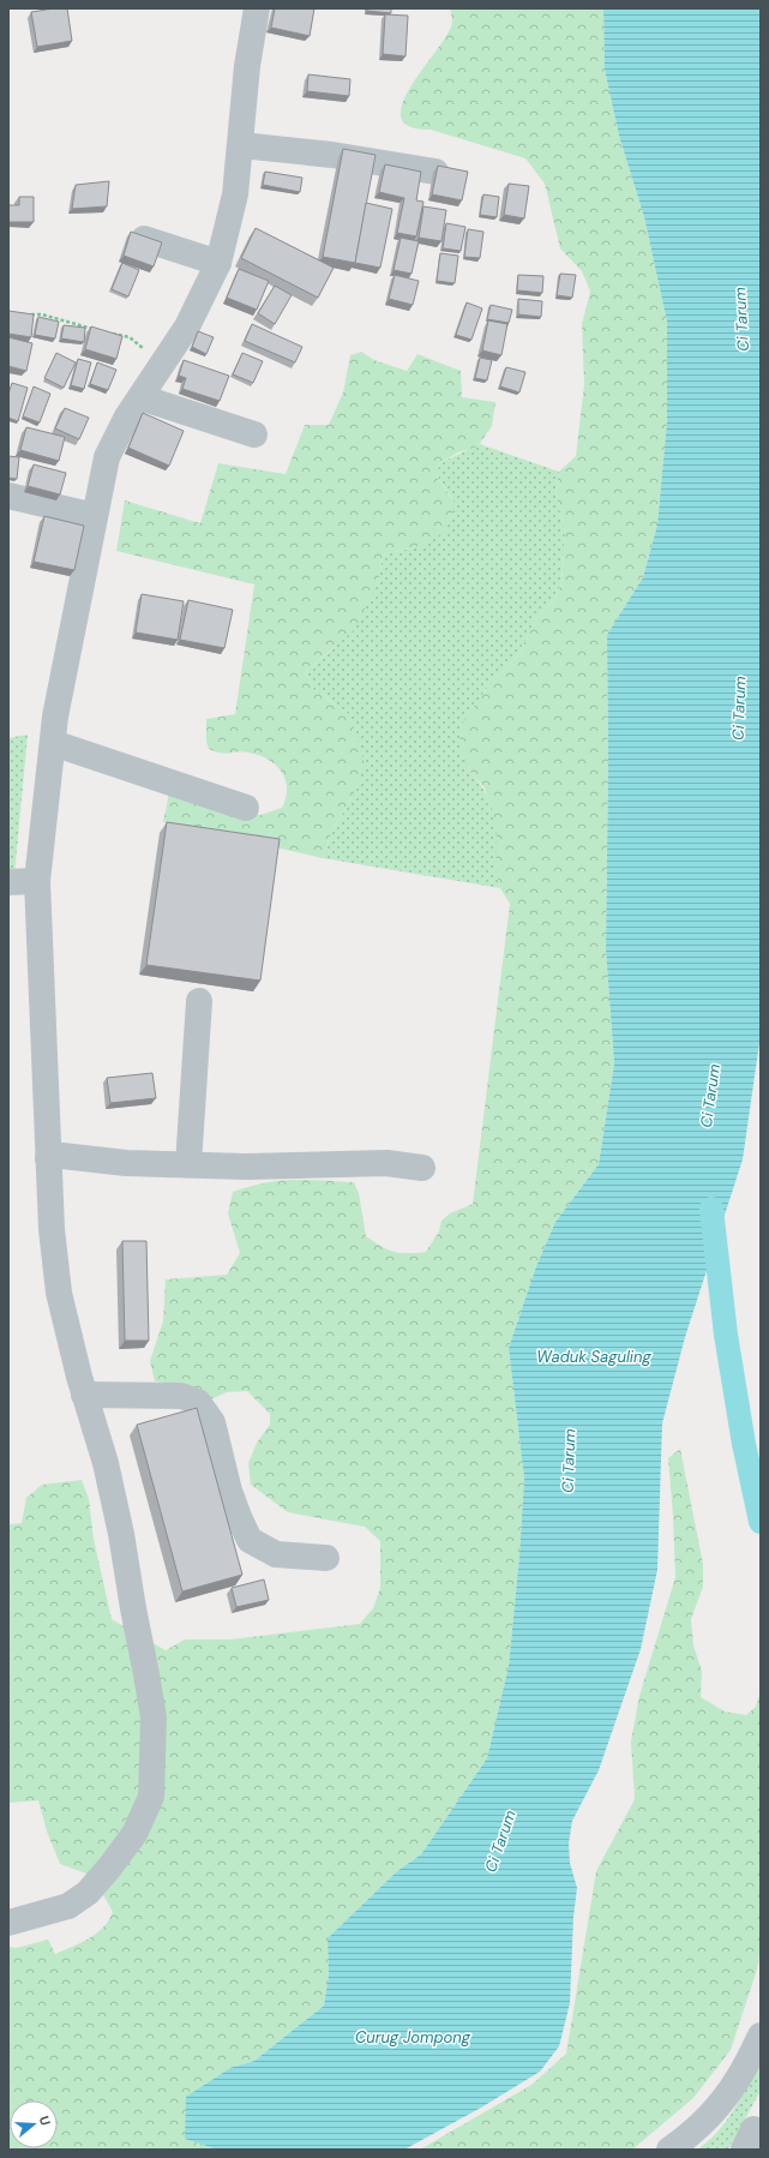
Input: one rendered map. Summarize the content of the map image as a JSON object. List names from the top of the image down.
{
  "water": ["Ci Tarum", "Waduk Saguling", "Curug Jompong"],
  "north": "right"
}
